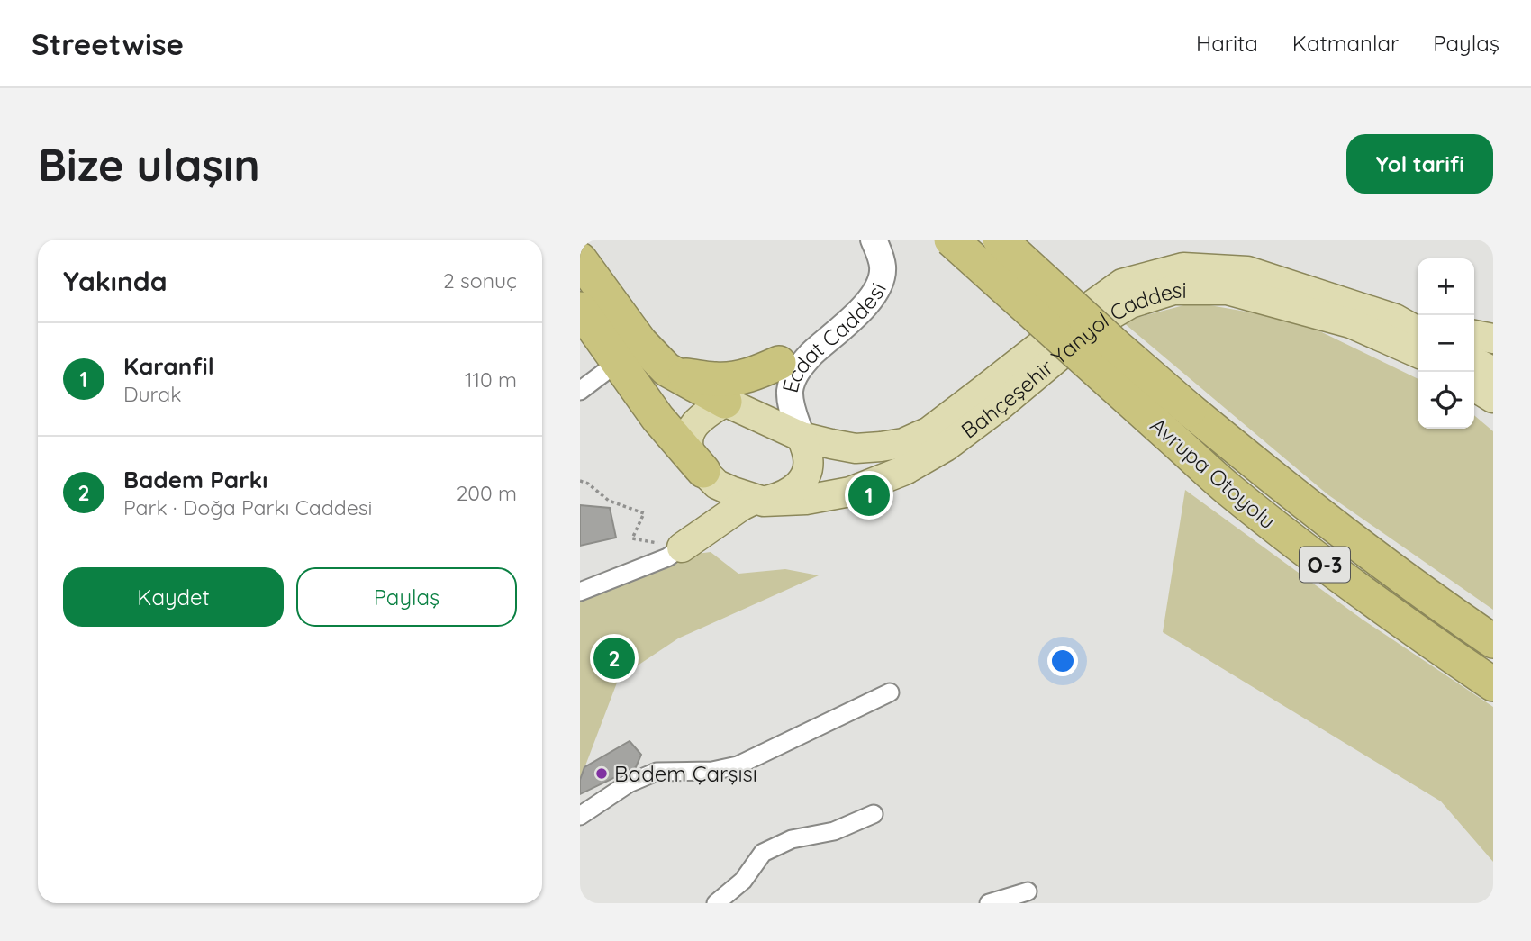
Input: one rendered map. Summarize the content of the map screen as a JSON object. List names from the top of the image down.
{
  "streets": {
    "highway": ["Avrupa Otoyolu", "O-3"],
    "main road": ["Ecdat Caddesi", "Bahçeşehir Yanyol Caddesi"]
  },
  "crossings": [
    ["Ecdat Caddesi", "Bahçeşehir Yanyol Caddesi"]
  ],
  "places": ["Badem Çarşısı"],
  "page": {
    "header": "Streetwise",
    "nav": ["Harita", "Katmanlar", "Paylaş"],
    "buttons": [
      "Yol tarifi",
      ["Kaydet", "Paylaş"]
    ],
    "title": "Bize ulaşın",
    "heading": ["Yakında", "2 sonuç"],
    "map_buttons": ["+", "−"],
    "list": [
      {
        "mark": "1",
        "name": "Karanfil",
        "note": "Durak",
        "value": "110 m"
      },
      {
        "mark": "2",
        "name": "Badem Parkı",
        "note": "Park · Doğa Parkı Caddesi",
        "value": "200 m"
      }
    ],
    "pins": ["1", "2"]
  }
}
